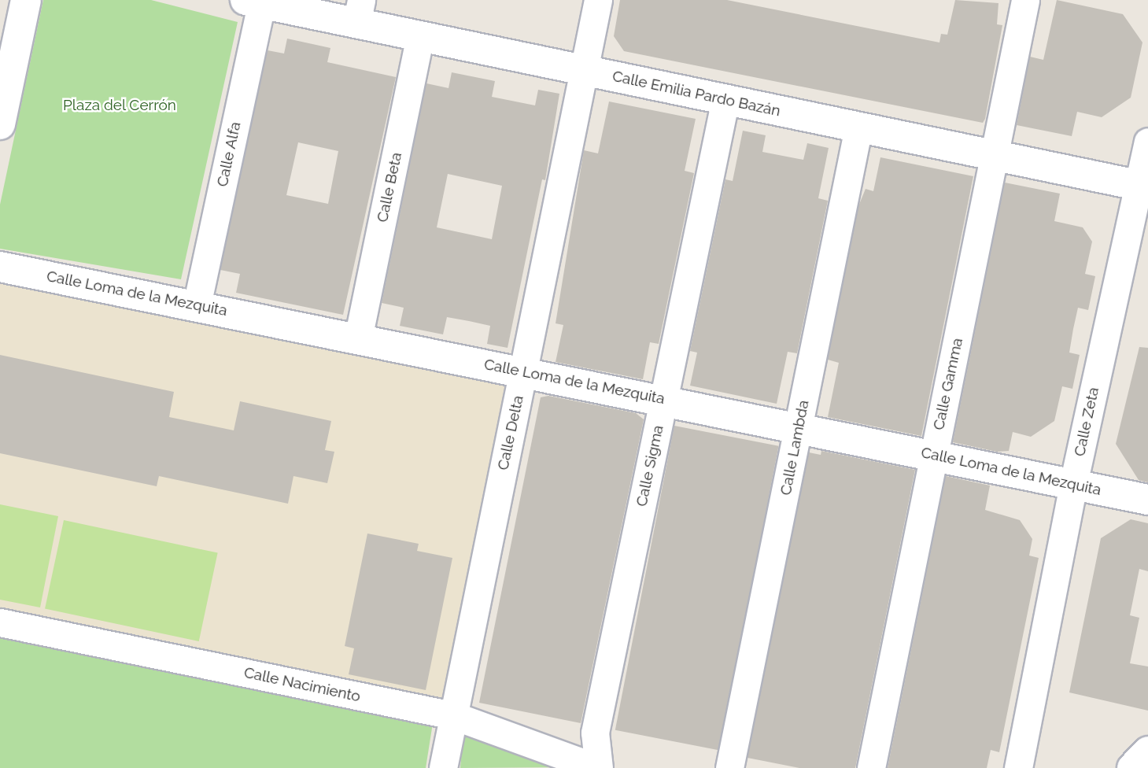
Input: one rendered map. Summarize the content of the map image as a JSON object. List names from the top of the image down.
{
  "streets": {
    "street": [
      "Calle Emilia Pardo Bazán",
      "Calle Alfa",
      "Calle Beta",
      "Calle Loma de la Mezquita",
      "Calle Gamma",
      "Calle Zeta",
      "Calle Delta",
      "Calle Lambda",
      "Calle Sigma",
      "Calle Nacimiento"
    ]
  },
  "crossings": [
    ["Calle Emilia Pardo Bazán", "Calle Alfa"],
    ["Calle Emilia Pardo Bazán", "Calle Beta"],
    ["Calle Emilia Pardo Bazán", "Calle Gamma"],
    ["Calle Emilia Pardo Bazán", "Calle Zeta"],
    ["Calle Emilia Pardo Bazán", "Calle Delta"],
    ["Calle Emilia Pardo Bazán", "Calle Lambda"],
    ["Calle Emilia Pardo Bazán", "Calle Sigma"],
    ["Calle Alfa", "Calle Loma de la Mezquita"],
    ["Calle Beta", "Calle Loma de la Mezquita"],
    ["Calle Loma de la Mezquita", "Calle Gamma"],
    ["Calle Loma de la Mezquita", "Calle Zeta"],
    ["Calle Loma de la Mezquita", "Calle Delta"],
    ["Calle Loma de la Mezquita", "Calle Lambda"],
    ["Calle Loma de la Mezquita", "Calle Sigma"],
    ["Calle Delta", "Calle Nacimiento"],
    ["Calle Sigma", "Calle Nacimiento"]
  ],
  "parks": ["Plaza del Cerrón"]
}
